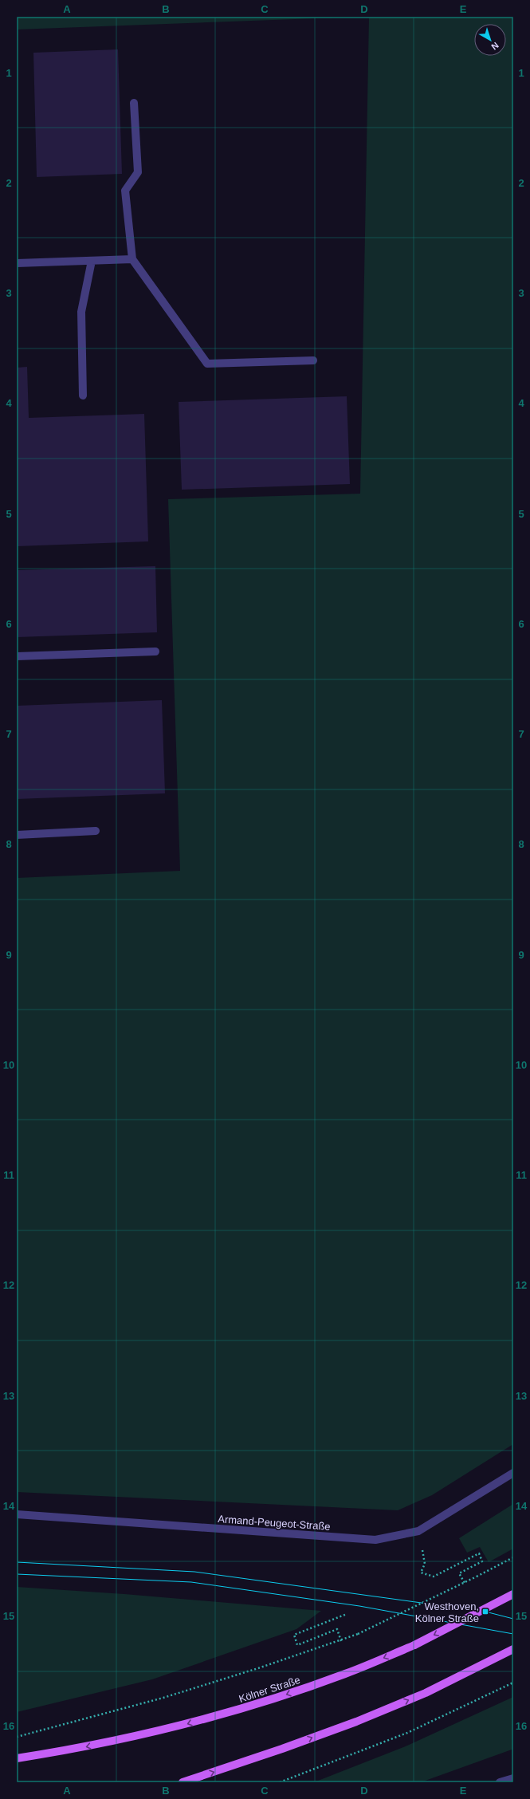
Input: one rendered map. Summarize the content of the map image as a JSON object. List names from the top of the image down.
{
  "streets": {
    "main road": ["Kölner Straße"],
    "street": ["Armand-Peugeot-Straße"]
  },
  "places": {
    "transit": ["Westhoven, Kölner Straße"]
  },
  "north": "bottom right",
  "grid": {
    "columns": [
      "A",
      "B",
      "C",
      "D",
      "E"
    ],
    "rows": [
      "1",
      "2",
      "3",
      "4",
      "5",
      "6",
      "7",
      "8",
      "9",
      "10",
      "11",
      "12",
      "13",
      "14",
      "15",
      "16"
    ]
  }
}
